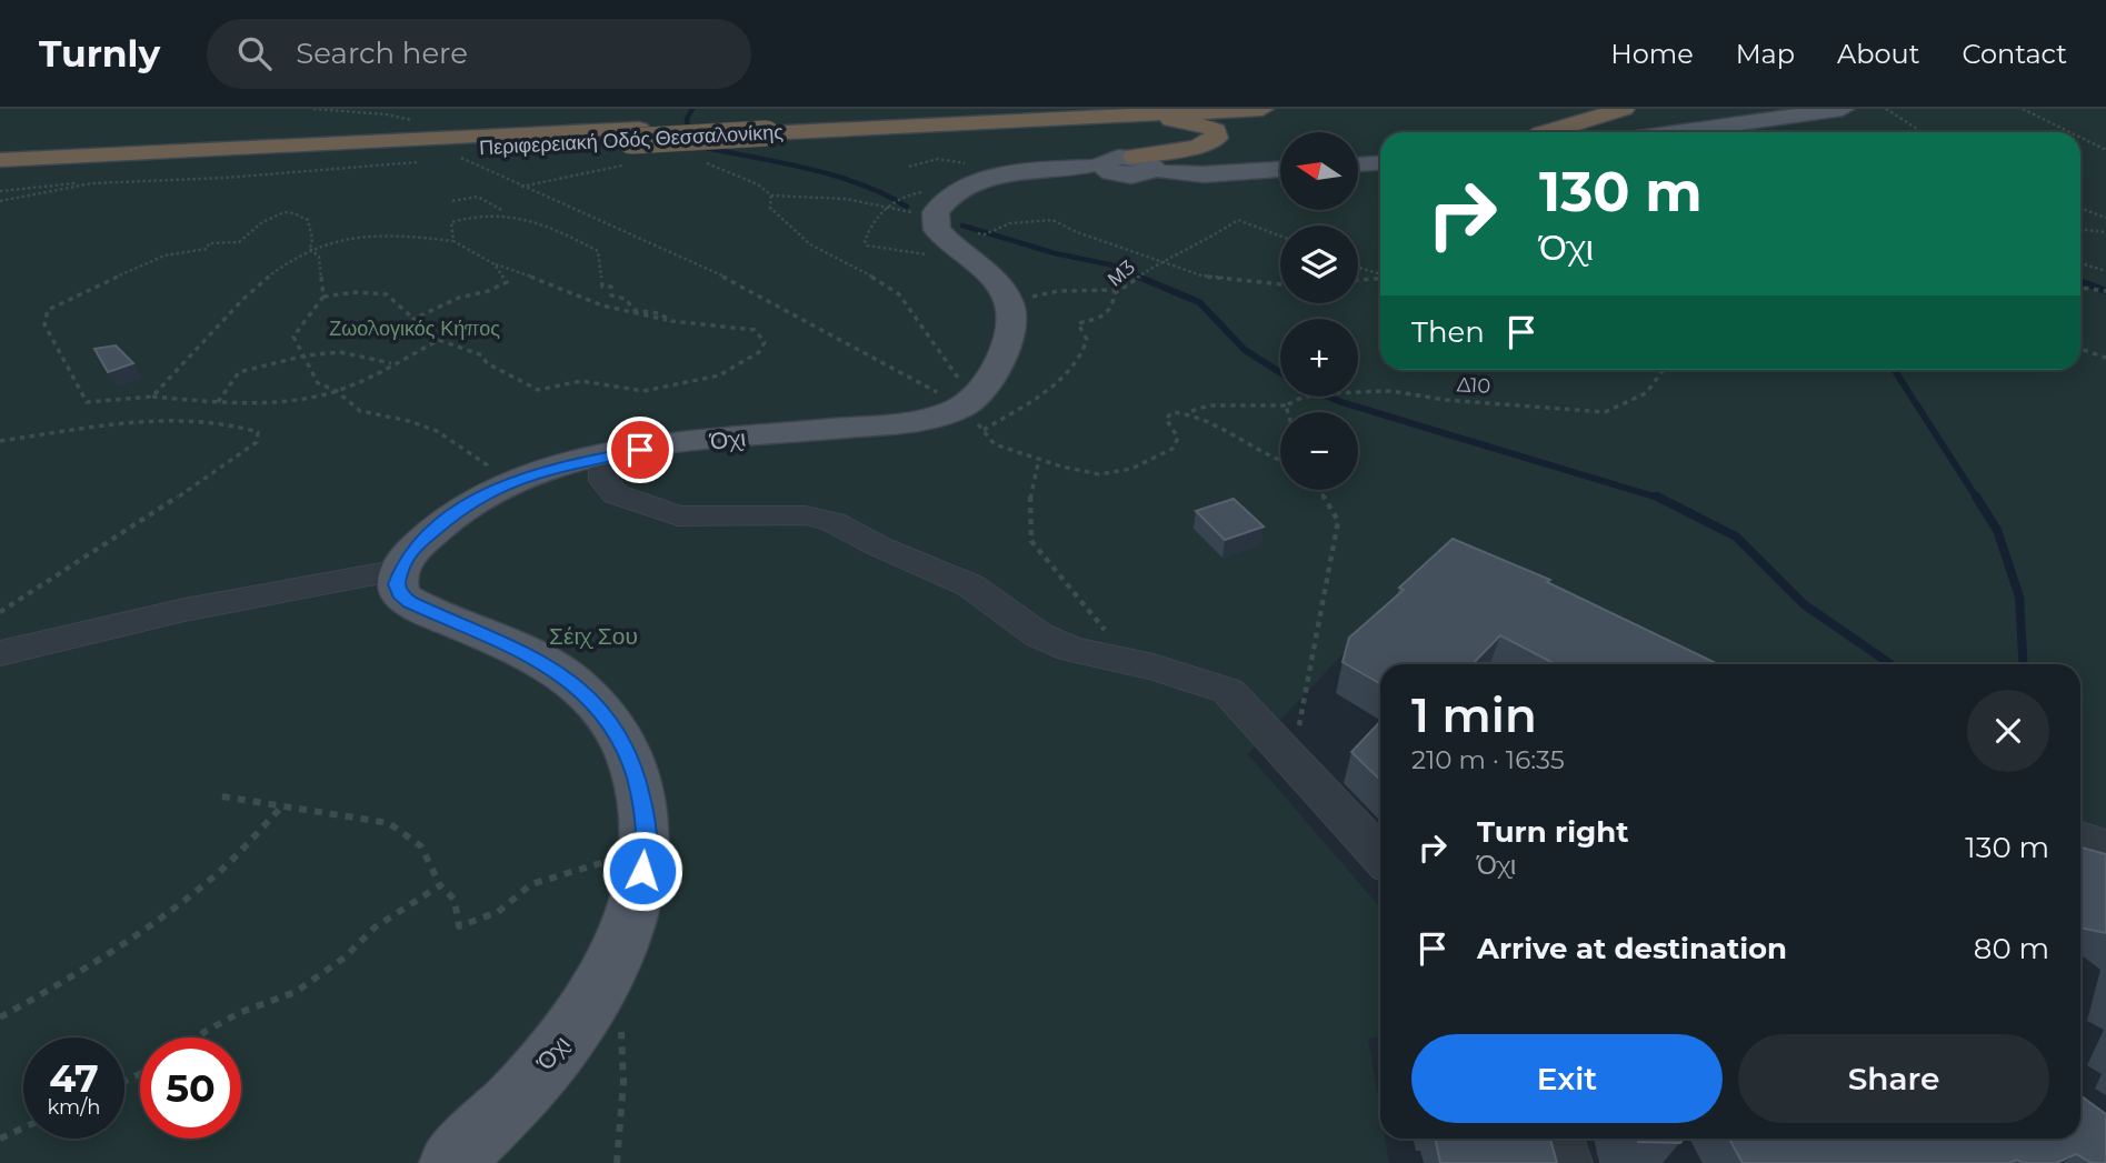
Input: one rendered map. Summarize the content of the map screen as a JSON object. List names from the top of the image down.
{
  "streets": {
    "highway": ["Περιφερειακή Οδός Θεσσαλονίκης"],
    "main road": ["Όχι"],
    "path": ["Μ3", "Δ10"]
  },
  "crossings": [
    ["Μ3", "Όχι"]
  ],
  "parks": ["Ζωολογικός Κήπος", "Σέιχ Σου"],
  "north": "left",
  "page": {
    "header": "Turnly",
    "search": "Search here",
    "nav": [
      "Home",
      "Map",
      "About",
      "Contact"
    ],
    "map_buttons": ["+", "−"],
    "turn": ["130 m", "Όχι"],
    "then": "Then",
    "heading": ["1 min", "210 m · 16:35"],
    "list": [
      {
        "name": "Turn right",
        "note": "Όχι",
        "value": "130 m"
      },
      {
        "name": "Arrive at destination",
        "value": "80 m"
      }
    ],
    "buttons": ["Exit", "Share"],
    "speed": "47 km/h",
    "limit": "50"
  }
}
